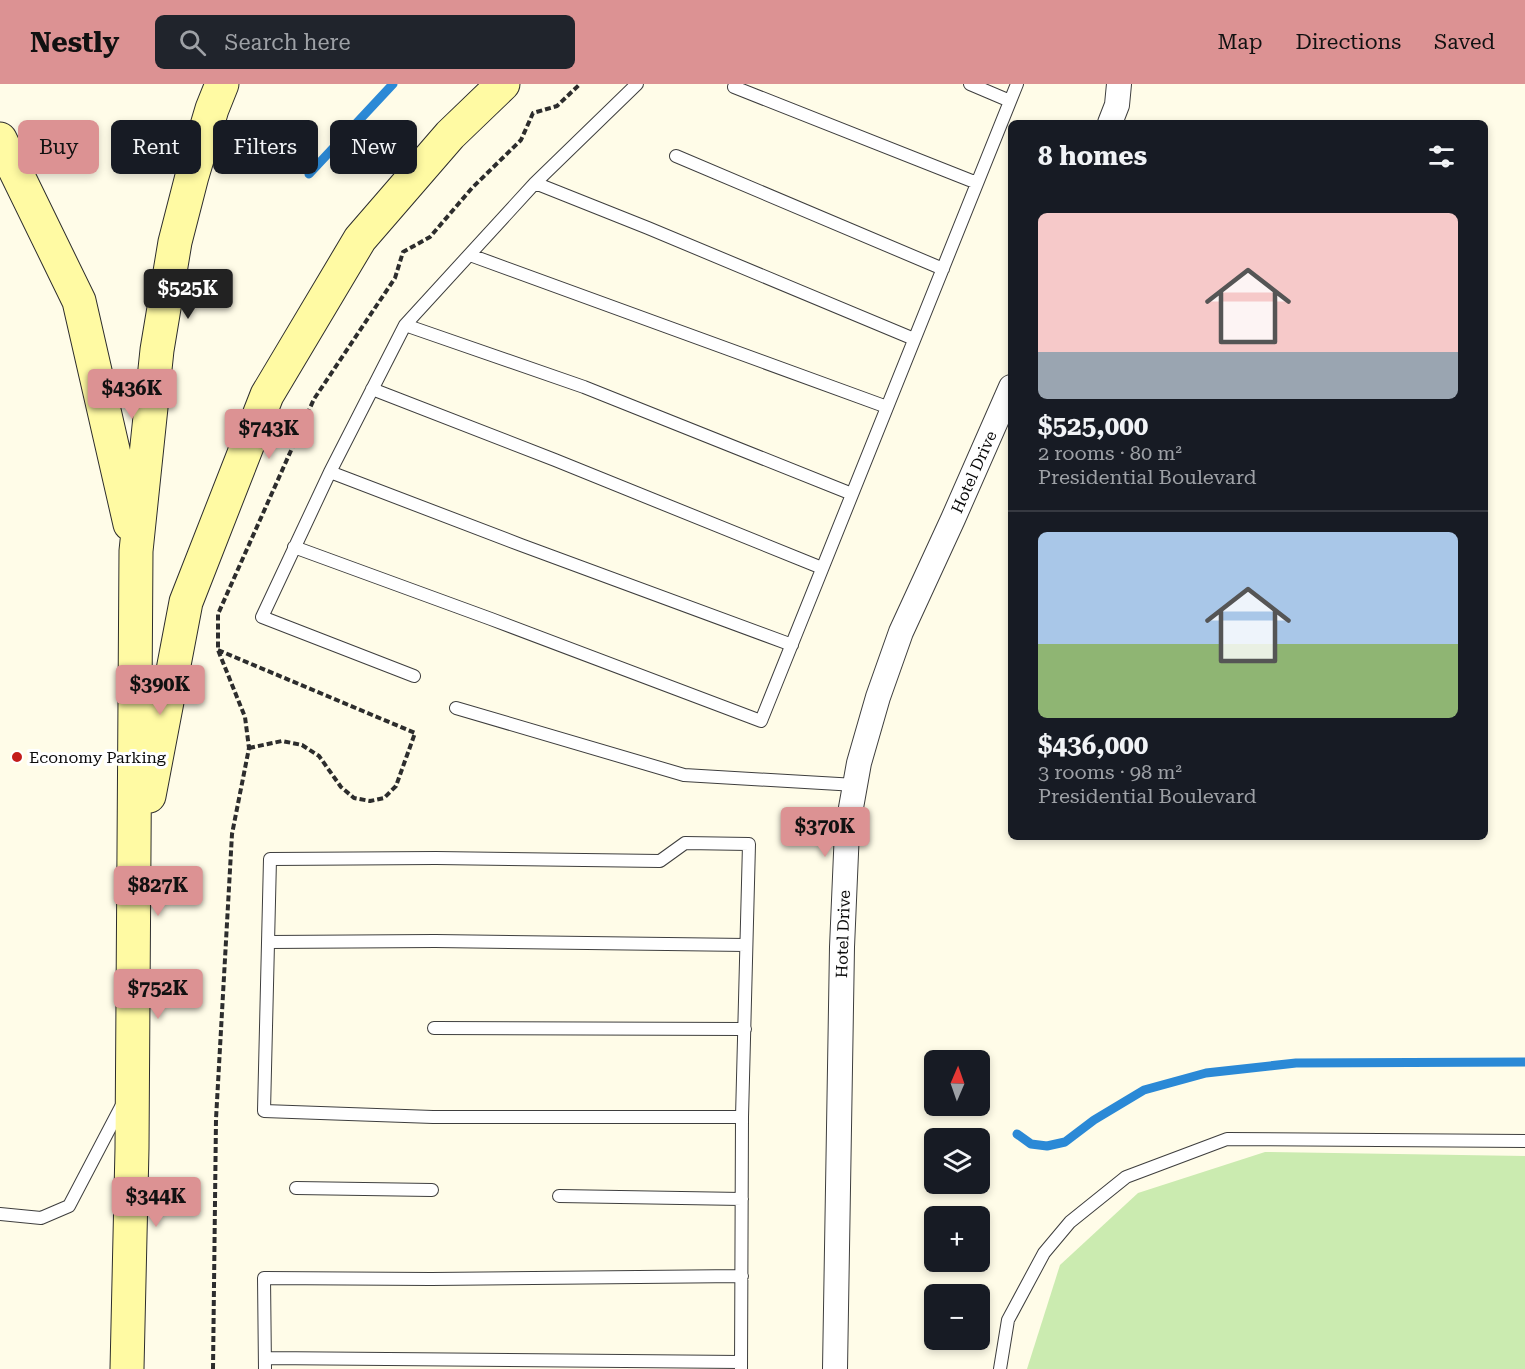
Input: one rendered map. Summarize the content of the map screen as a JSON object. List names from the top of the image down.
{
  "streets": {
    "street": ["Hotel Drive"]
  },
  "places": ["Economy Parking"],
  "north": "top",
  "page": {
    "header": "Nestly",
    "search": "Search here",
    "nav": ["Map", "Directions", "Saved"],
    "chip": [
      "Buy",
      "Rent",
      "Filters",
      "New"
    ],
    "heading": "8 homes",
    "list": [
      {
        "name": "$525,000",
        "note": "2 rooms · 80 m² · Presidential Boulevard"
      },
      {
        "name": "$436,000",
        "note": "3 rooms · 98 m² · Presidential Boulevard"
      }
    ],
    "price": [
      "$525K",
      "$436K",
      "$743K",
      "$390K",
      "$370K",
      "$827K",
      "$752K",
      "$344K"
    ],
    "map_buttons": ["+", "−"]
  }
}
